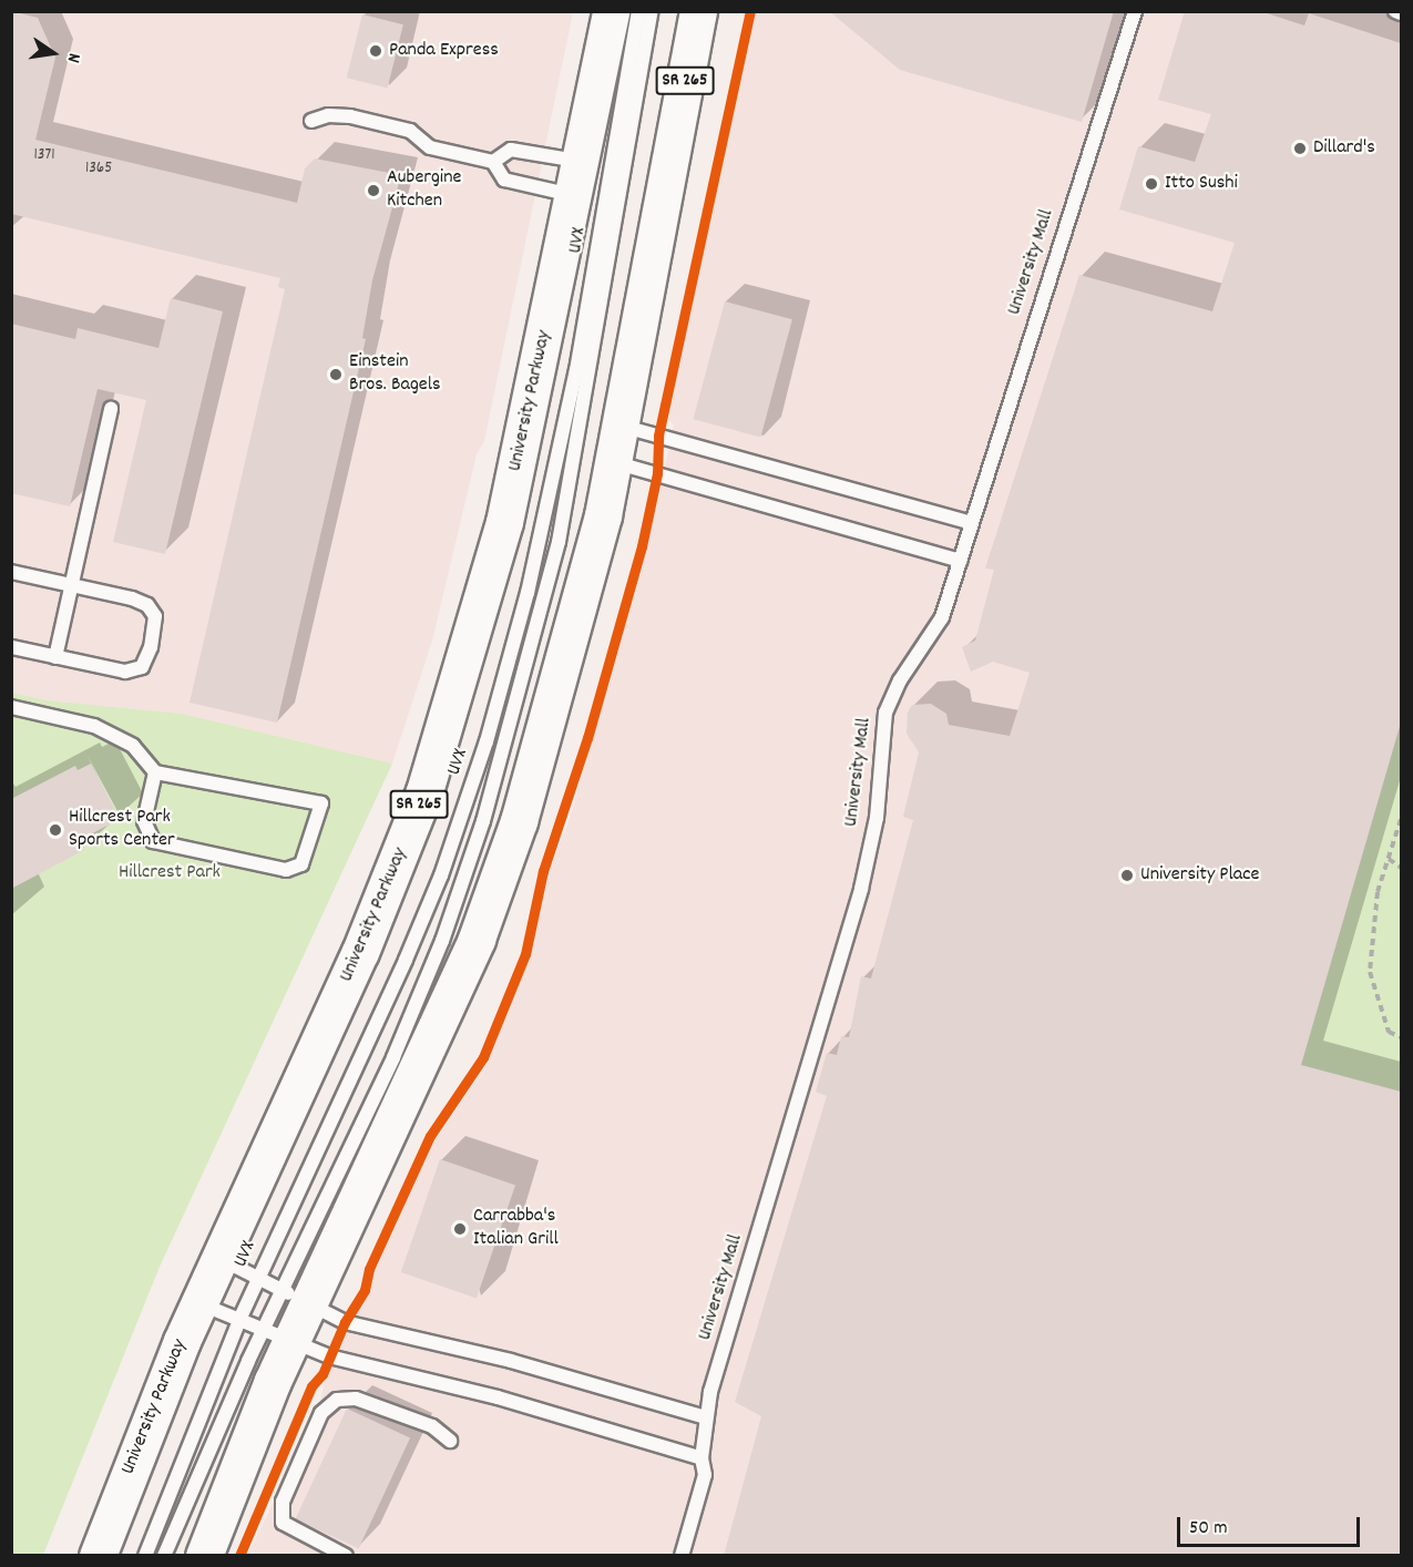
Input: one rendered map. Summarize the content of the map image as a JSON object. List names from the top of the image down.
{
  "streets": {
    "main road": ["SR 265", "University Parkway"],
    "lane": ["UVX", "University Mall"]
  },
  "parks": ["Hillcrest Park"],
  "places": [
    "Panda Express",
    "Dillard's",
    "Itto Sushi",
    "Aubergine Kitchen",
    "Einstein Bros. Bagels",
    "Hillcrest Park Sports Center",
    "University Place",
    "Carrabba's Italian Grill"
  ],
  "house_numbers": ["1371", "1365"],
  "scale_bar": "50 m",
  "north": "right"
}
